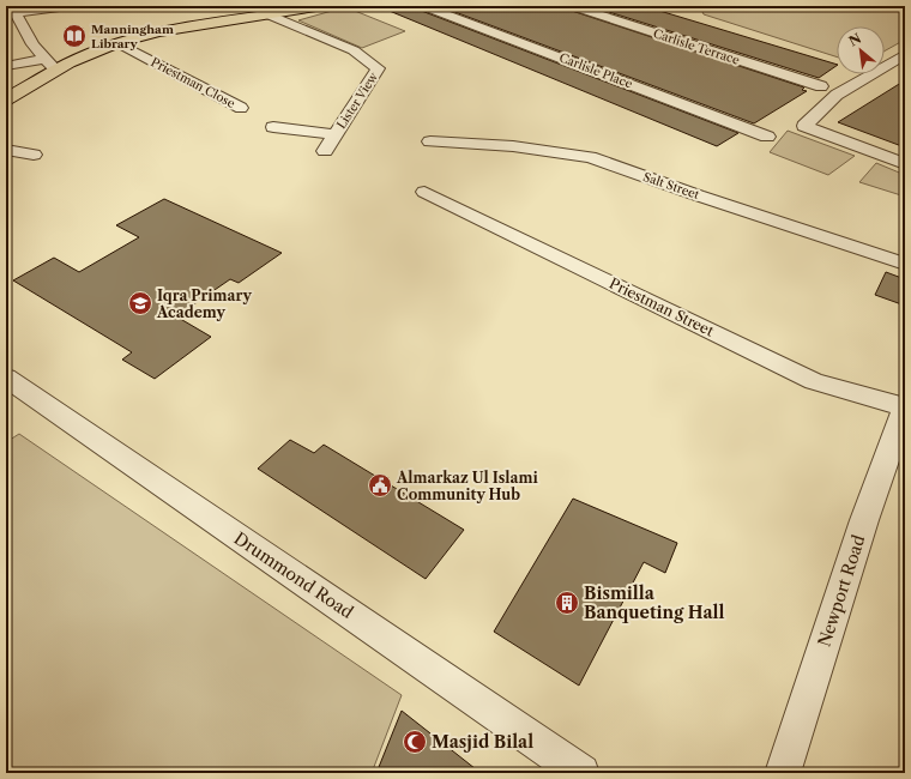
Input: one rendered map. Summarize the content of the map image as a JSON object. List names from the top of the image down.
{
  "streets": {
    "street": [
      "Carlisle Terrace",
      "Carlisle Place",
      "Priestman Close",
      "Lister View",
      "Salt Street",
      "Priestman Street",
      "Drummond Road",
      "Newport Road"
    ]
  },
  "crossings": [
    ["Priestman Street", "Newport Road"]
  ],
  "places": {
    "library": ["Manningham Library"],
    "school or university": ["Iqra Primary Academy"],
    "public building": ["Almarkaz Ul Islami Community Hub"],
    "building": ["Bismilla Banqueting Hall"],
    "mosque": ["Masjid Bilal"]
  },
  "north": "top left"
}
